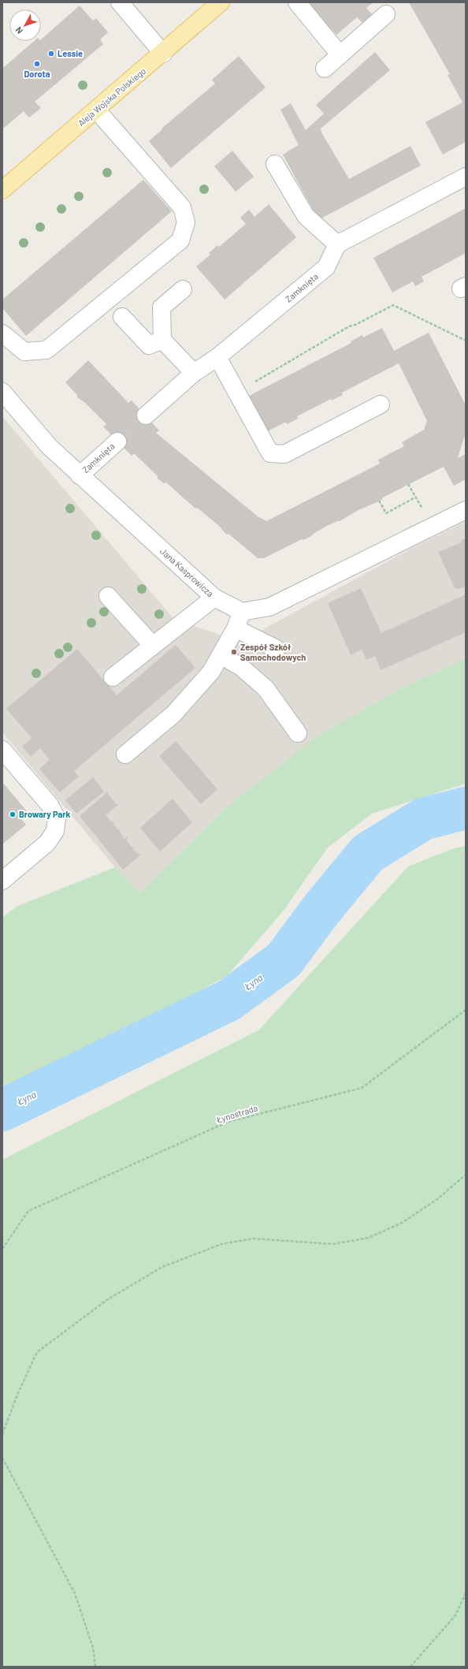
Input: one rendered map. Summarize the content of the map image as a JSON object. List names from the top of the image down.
{
  "streets": {
    "main road": ["Aleja Wojska Polskiego"],
    "street": ["Zamknięta", "Jana Kasprowicza"],
    "path": ["Łynostrada"]
  },
  "crossings": [
    ["Zamknięta", "Jana Kasprowicza"]
  ],
  "water": ["Łyna"],
  "places": [
    "Lessie",
    "Dorota",
    "Zespół Szkół Samochodowych",
    "Browary Park"
  ],
  "north": "bottom left"
}
